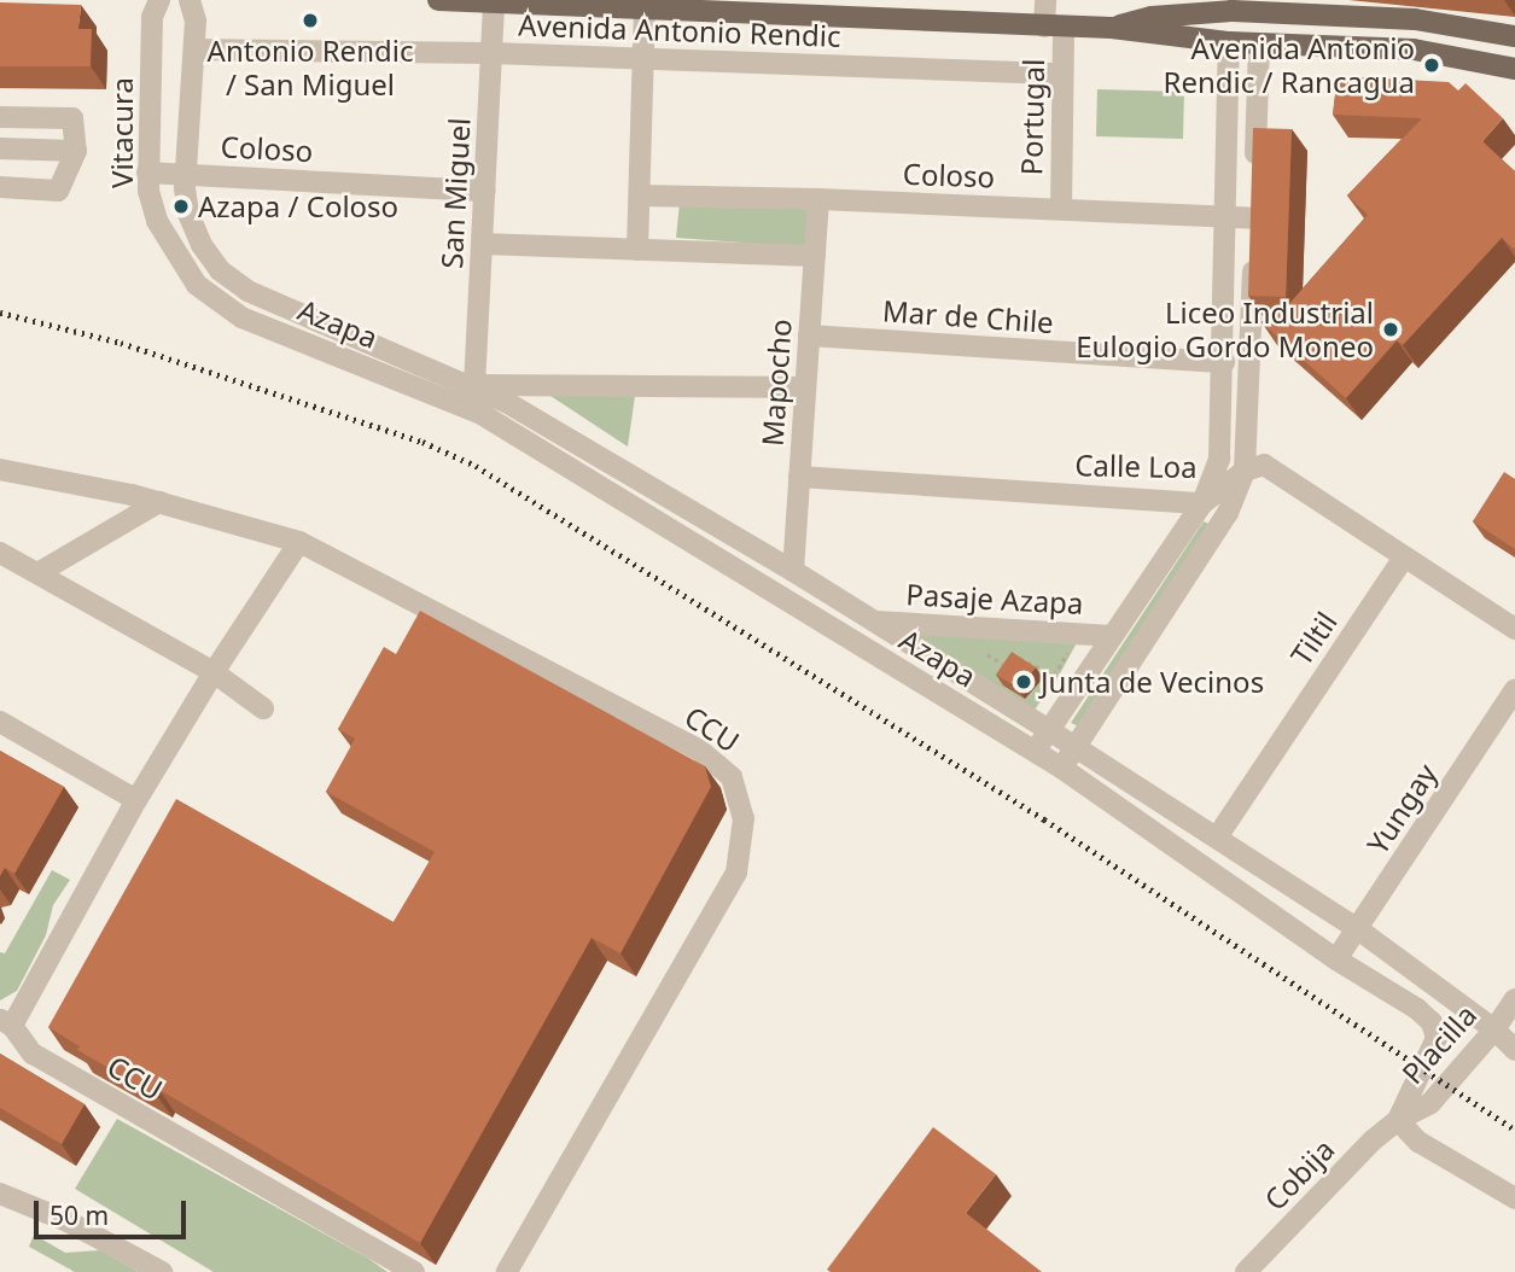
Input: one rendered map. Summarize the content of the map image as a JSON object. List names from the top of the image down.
{
  "streets": {
    "main road": ["Avenida Antonio Rendic"],
    "street": [
      "Portugal",
      "Vitacura",
      "Coloso",
      "San Miguel",
      "Mar de Chile",
      "Azapa",
      "Mapocho",
      "Calle Loa",
      "Pasaje Azapa",
      "Tiltil",
      "CCU",
      "Yungay",
      "Placilla",
      "Cobija"
    ]
  },
  "crossings": [
    ["Avenida Antonio Rendic", "Portugal"],
    ["Avenida Antonio Rendic", "San Miguel"],
    ["Portugal", "Coloso"],
    ["Vitacura", "Coloso"],
    ["Vitacura", "Azapa"],
    ["Coloso", "San Miguel"],
    ["Coloso", "Azapa"],
    ["Coloso", "Mapocho"],
    ["Coloso", "Calle Loa"],
    ["San Miguel", "Azapa"],
    ["Mar de Chile", "Mapocho"],
    ["Azapa", "Mapocho"],
    ["Azapa", "Pasaje Azapa"],
    ["Azapa", "Tiltil"],
    ["Azapa", "Yungay"],
    ["Azapa", "Placilla"],
    ["Azapa", "Cobija"],
    ["Mapocho", "Calle Loa"],
    ["Placilla", "Cobija"]
  ],
  "places": [
    "Antonio Rendic / San Miguel",
    "Avenida Antonio Rendic / Rancagua",
    "Azapa / Coloso",
    "Liceo Industrial Eulogio Gordo Moneo",
    "Junta de Vecinos"
  ],
  "scale_bar": "50 m"
}
